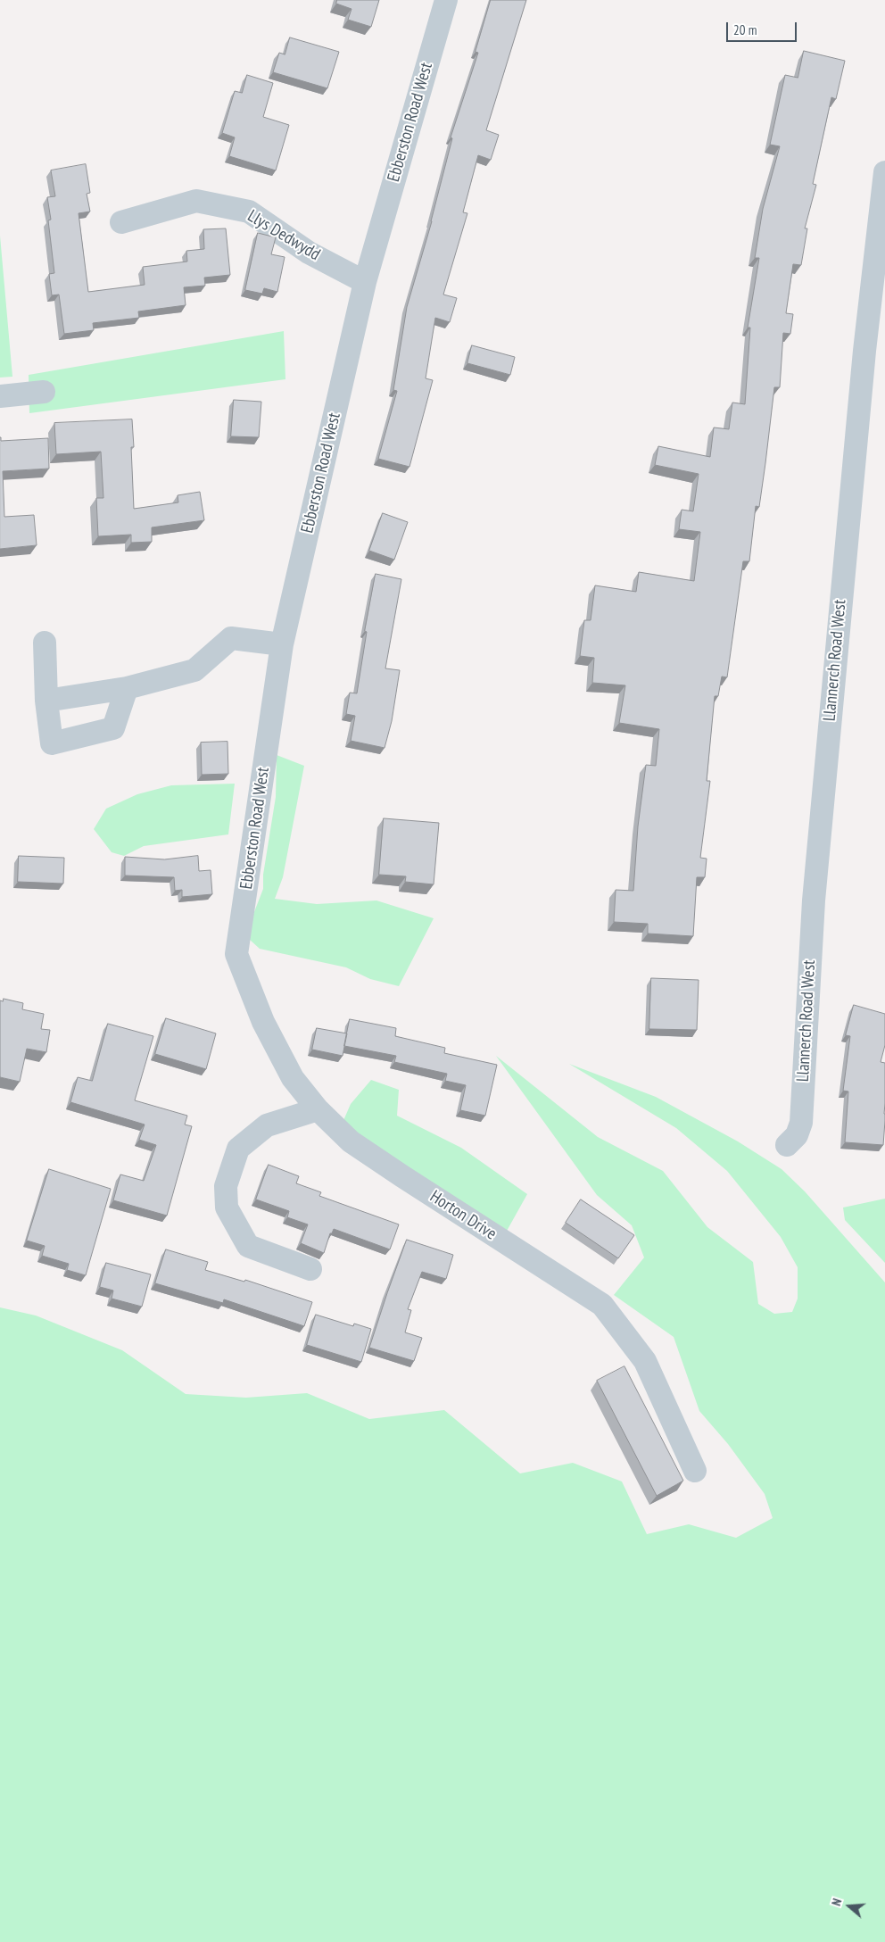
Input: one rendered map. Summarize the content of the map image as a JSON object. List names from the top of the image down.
{
  "streets": {
    "street": [
      "Ebberston Road West",
      "Llys Dedwydd",
      "Llannerch Road West",
      "Horton Drive"
    ]
  },
  "crossings": [
    ["Ebberston Road West", "Llys Dedwydd"],
    ["Ebberston Road West", "Horton Drive"]
  ],
  "scale_bar": "20 m",
  "north": "left"
}
